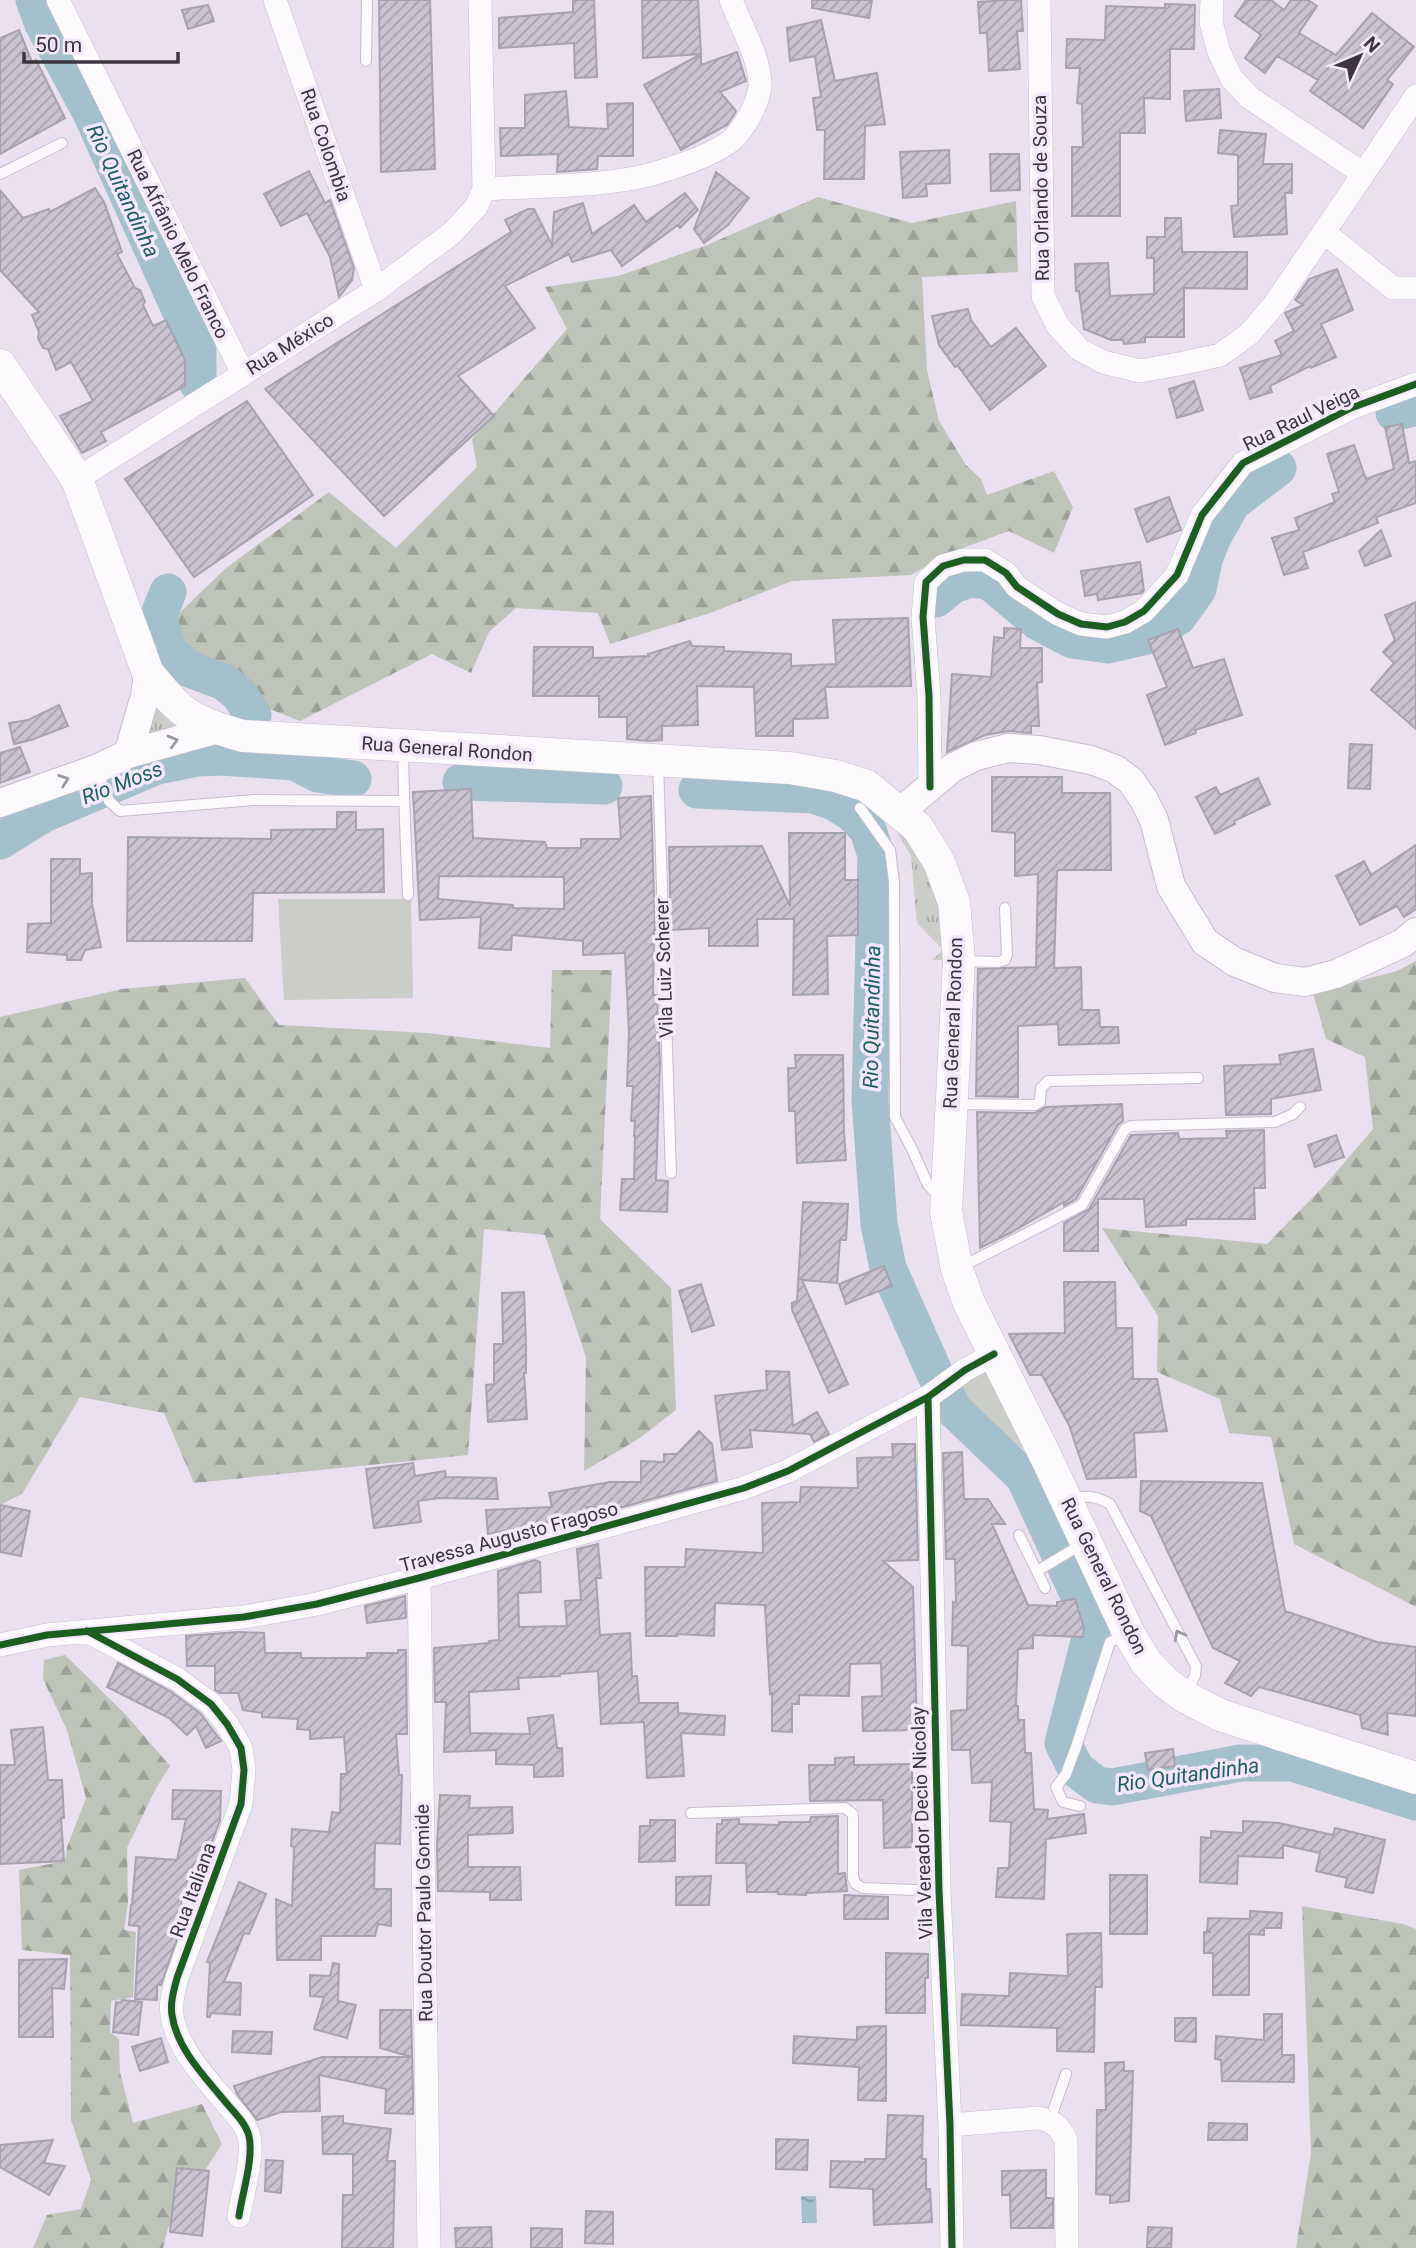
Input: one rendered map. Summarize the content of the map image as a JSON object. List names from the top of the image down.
{
  "streets": {
    "main road": ["Rua General Rondon"],
    "street": [
      "Rua Colombia",
      "Rua Orlando de Souza",
      "Rua Afrânio Melo Franco",
      "Rua México",
      "Rua Raul Veiga",
      "Travessa Augusto Fragoso",
      "Vila Vereador Decio Nicolay",
      "Rua Italiana",
      "Rua Doutor Paulo Gomide"
    ],
    "lane": ["Vila Luiz Scherer"]
  },
  "crossings": [
    ["Rua Colombia", "Rua México"],
    ["Rua Afrânio Melo Franco", "Rua México"],
    ["Rua México", "Rua General Rondon"],
    ["Rua General Rondon", "Vila Luiz Scherer"],
    ["Rua General Rondon", "Travessa Augusto Fragoso"],
    ["Travessa Augusto Fragoso", "Vila Vereador Decio Nicolay"],
    ["Travessa Augusto Fragoso", "Rua Italiana"],
    ["Travessa Augusto Fragoso", "Rua Doutor Paulo Gomide"]
  ],
  "water": ["Rio Quitandinha", "Rio Moss"],
  "scale_bar": "50 m",
  "north": "top right"
}
